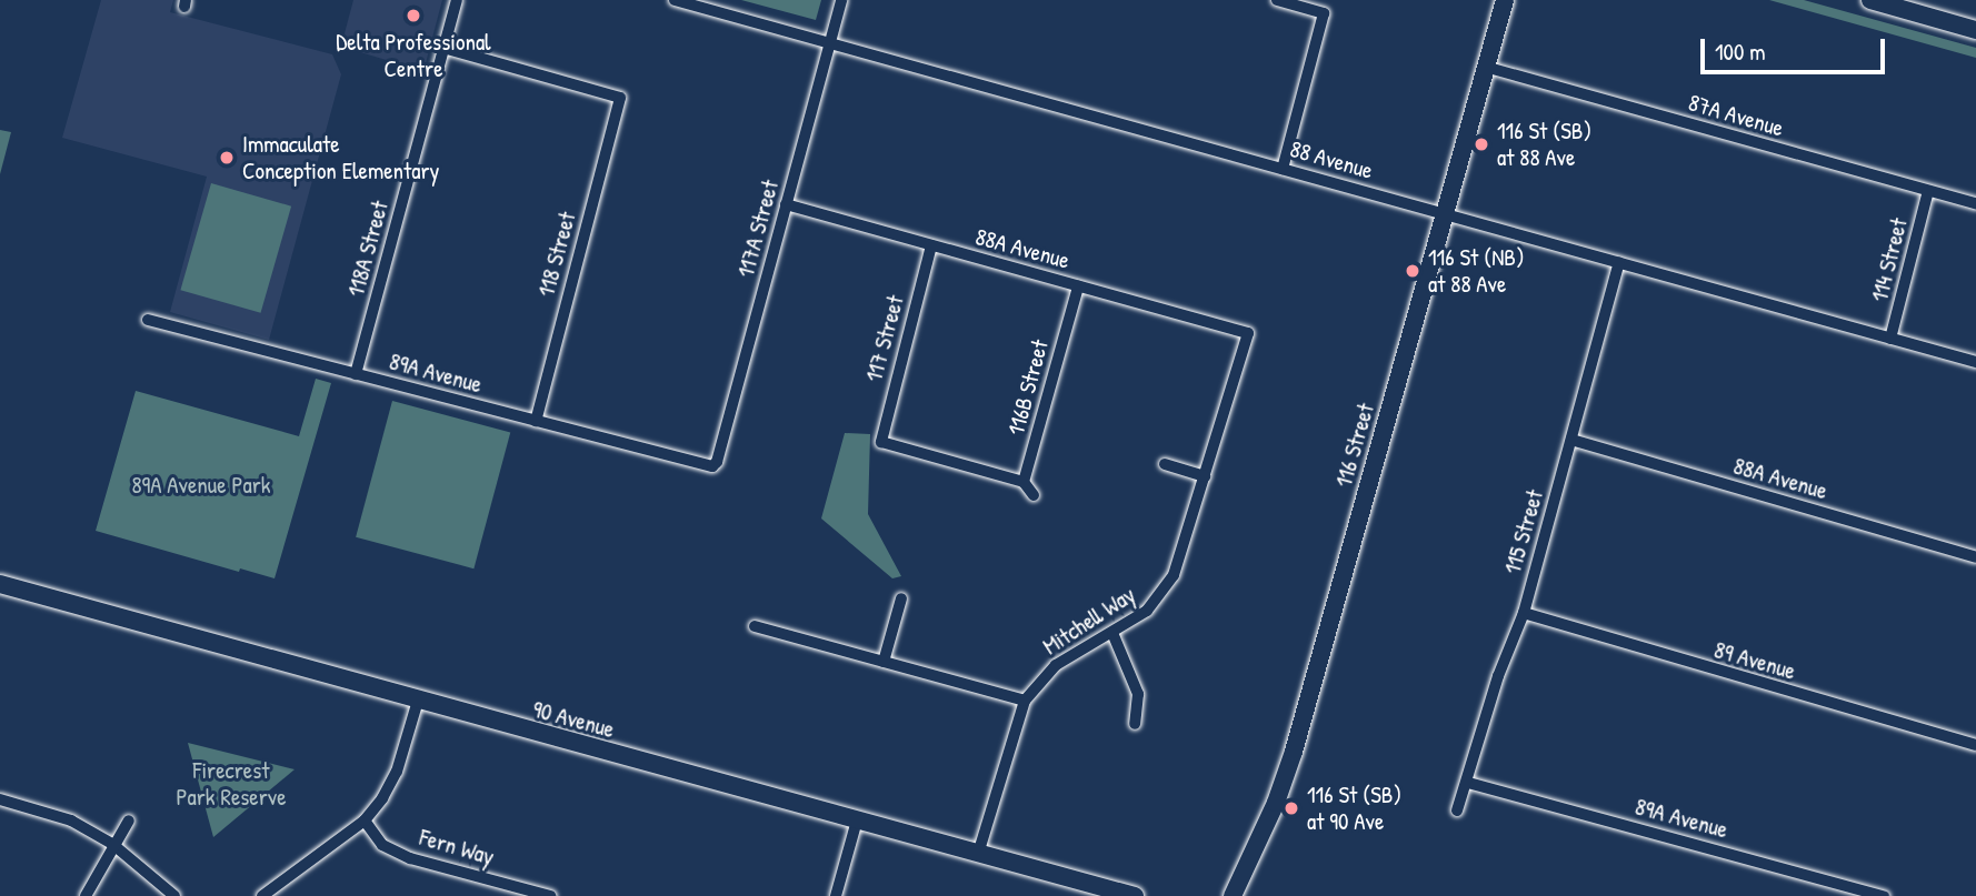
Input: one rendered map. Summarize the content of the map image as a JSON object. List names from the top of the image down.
{
  "streets": {
    "street": [
      "87A Avenue",
      "88 Avenue",
      "117A Street",
      "118A Street",
      "88A Avenue",
      "118 Street",
      "114 Street",
      "117 Street",
      "89A Avenue",
      "116B Street",
      "116 Street",
      "115 Street",
      "Mitchell Way",
      "89 Avenue",
      "90 Avenue",
      "Fern Way"
    ]
  },
  "crossings": [
    ["87A Avenue", "114 Street"],
    ["87A Avenue", "116 Street"],
    ["88 Avenue", "117A Street"],
    ["88 Avenue", "114 Street"],
    ["88 Avenue", "116 Street"],
    ["88 Avenue", "115 Street"],
    ["117A Street", "88A Avenue"],
    ["117A Street", "89A Avenue"],
    ["118A Street", "118 Street"],
    ["118A Street", "89A Avenue"],
    ["88A Avenue", "117 Street"],
    ["88A Avenue", "116B Street"],
    ["88A Avenue", "115 Street"],
    ["88A Avenue", "Mitchell Way"],
    ["118 Street", "89A Avenue"],
    ["117 Street", "116B Street"],
    ["89A Avenue", "115 Street"],
    ["115 Street", "89 Avenue"],
    ["Mitchell Way", "90 Avenue"]
  ],
  "parks": ["89A Avenue Park", "Firecrest Park Reserve"],
  "places": [
    "Delta Professional Centre",
    "116 St (SB) at 88 Ave",
    "Immaculate Conception Elementary",
    "116 St (NB) at 88 Ave",
    "116 St (SB) at 90 Ave"
  ],
  "scale_bar": "100 m"
}
